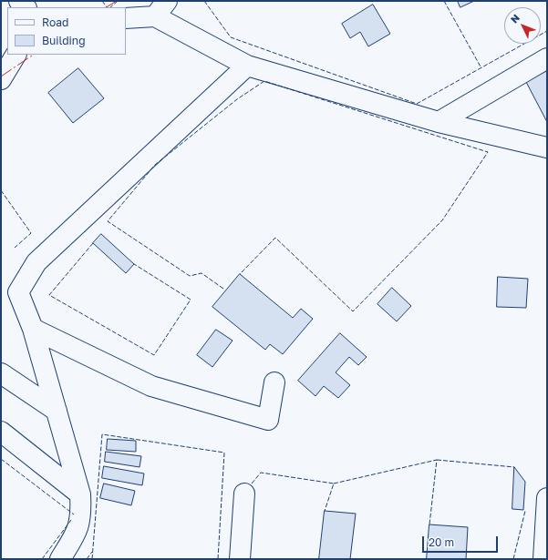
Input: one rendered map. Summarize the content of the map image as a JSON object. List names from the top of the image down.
{
  "legend": ["Road", "Building"],
  "scale_bar": "20 m",
  "north": "top left"
}
